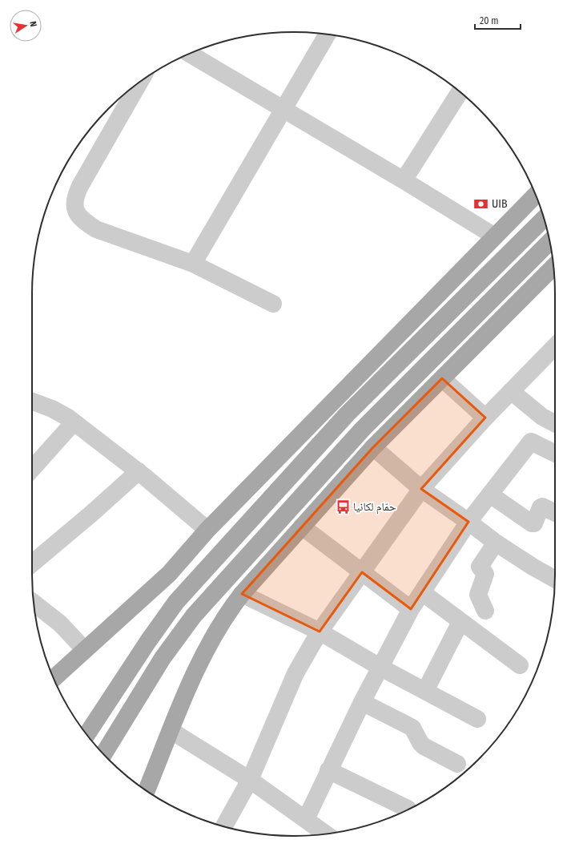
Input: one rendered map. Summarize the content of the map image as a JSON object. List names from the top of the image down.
{
  "places": {
    "bank": ["UIB"],
    "bus stop": ["حمّام لكانيا"]
  },
  "scale_bar": "20 m",
  "north": "right"
}
